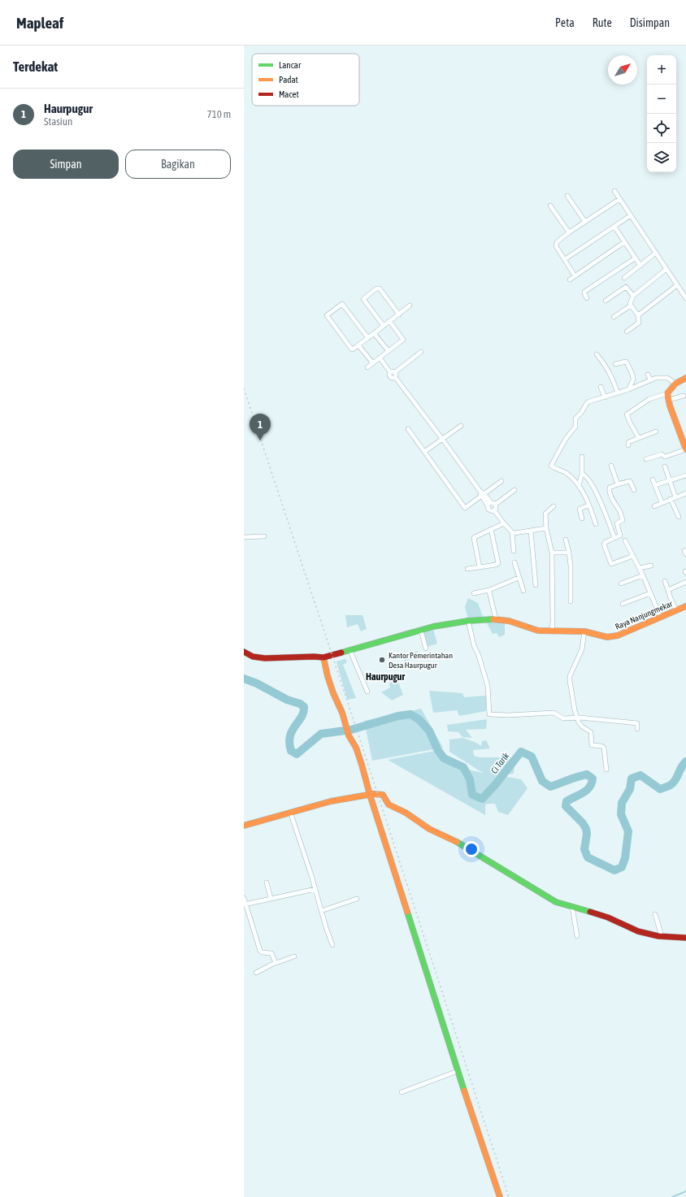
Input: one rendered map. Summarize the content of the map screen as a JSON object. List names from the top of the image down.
{
  "streets": {
    "street": ["Raya Nanjungmekar"]
  },
  "districts": ["Haurpugur"],
  "water": ["Ci Tarik"],
  "places": ["Kantor Pemerintahan Desa Haurpugur"],
  "legend": ["Lancar", "Padat", "Macet"],
  "north": "top right",
  "page": {
    "header": "Mapleaf",
    "nav": ["Peta", "Rute", "Disimpan"],
    "heading": "Terdekat",
    "map_buttons": ["+", "−"],
    "list": [
      {
        "mark": "1",
        "name": "Haurpugur",
        "note": "Stasiun",
        "value": "710 m"
      }
    ],
    "buttons": ["Simpan", "Bagikan"],
    "pins": "1"
  }
}
